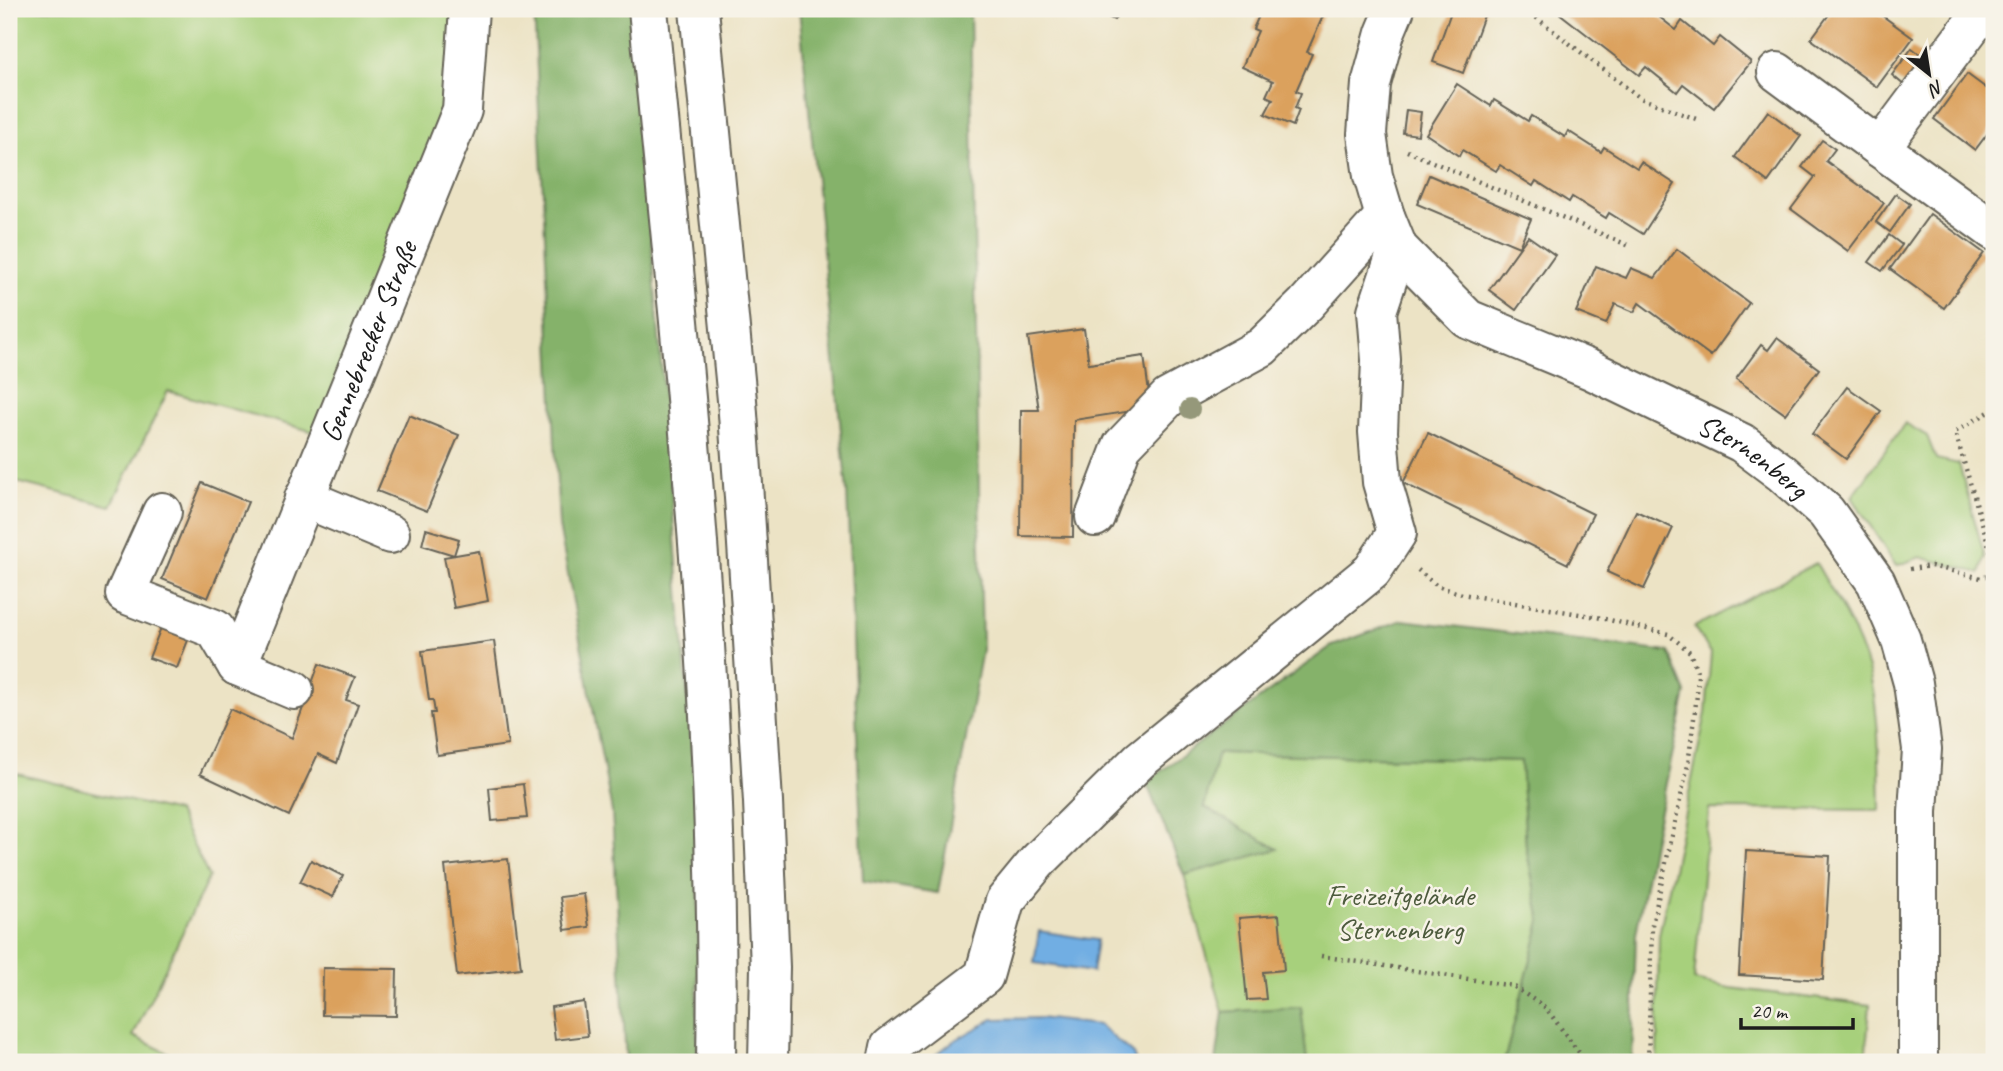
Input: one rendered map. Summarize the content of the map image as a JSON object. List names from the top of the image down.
{
  "streets": {
    "main road": ["Gennebrecker Straße", "Sternenberg"]
  },
  "parks": ["Freizeitgelände Sternenberg"],
  "scale_bar": "20 m",
  "north": "bottom right"
}
